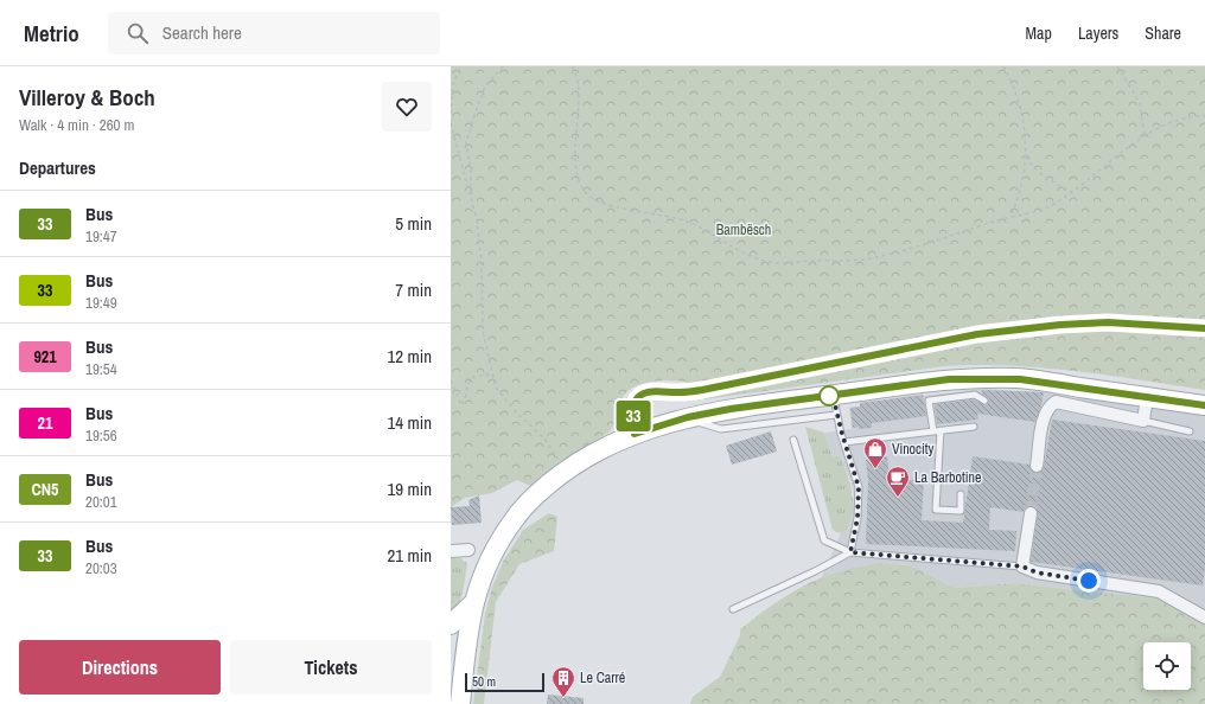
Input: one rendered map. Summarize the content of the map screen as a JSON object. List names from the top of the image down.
{
  "parks": ["Bambësch"],
  "places": {
    "shop": ["Vinocity"],
    "cafe": ["La Barbotine"],
    "building": ["Le Carré"]
  },
  "lines": ["bus line 33"],
  "scale_bar": "50 m",
  "page": {
    "header": "Metrio",
    "search": "Search here",
    "nav": ["Map", "Layers", "Share"],
    "heading": [
      ["Villeroy & Boch", "Walk · 4 min · 260 m"],
      "Departures"
    ],
    "on_map": "33",
    "list": [
      {
        "mark": "33",
        "name": "Bus",
        "note": "19:47",
        "value": "5 min"
      },
      {
        "mark": "33",
        "name": "Bus",
        "note": "19:49",
        "value": "7 min"
      },
      {
        "mark": "921",
        "name": "Bus",
        "note": "19:54",
        "value": "12 min"
      },
      {
        "mark": "21",
        "name": "Bus",
        "note": "19:56",
        "value": "14 min"
      },
      {
        "mark": "CN5",
        "name": "Bus",
        "note": "20:01",
        "value": "19 min"
      },
      {
        "mark": "33",
        "name": "Bus",
        "note": "20:03",
        "value": "21 min"
      }
    ],
    "buttons": ["Directions", "Tickets"],
    "scale": "50 m"
  }
}
